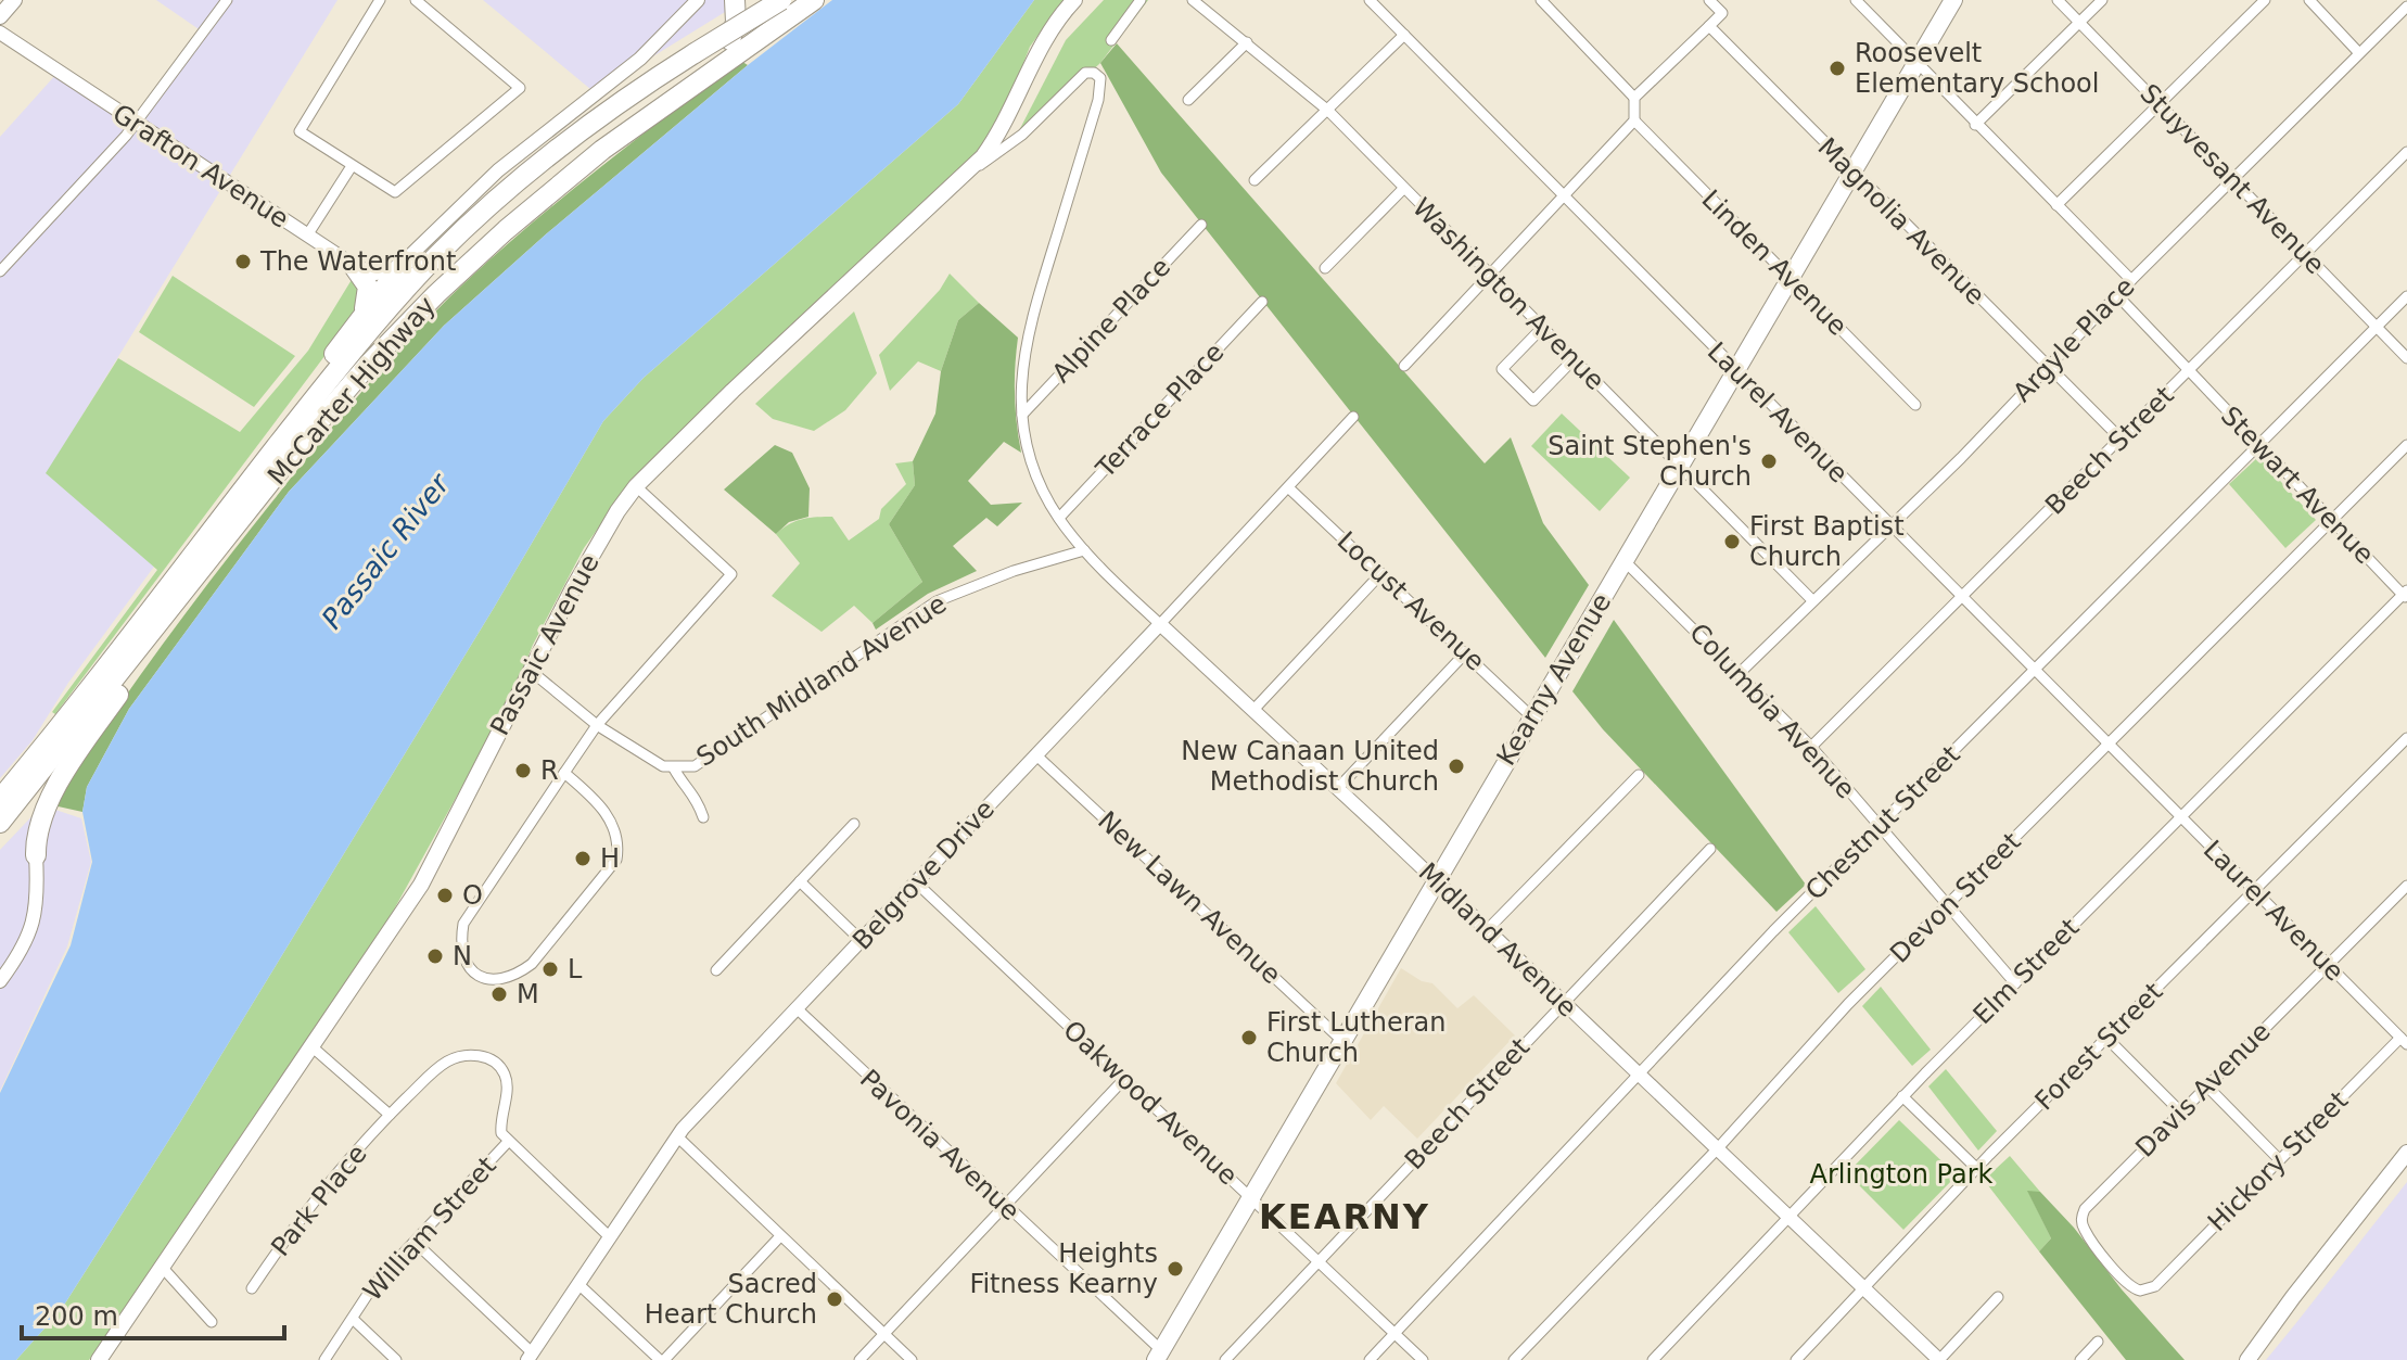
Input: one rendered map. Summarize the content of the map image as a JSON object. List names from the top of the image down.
{
  "streets": {
    "highway": ["McCarter Highway"],
    "main road": ["Passaic Avenue", "Kearny Avenue"],
    "street": [
      "Grafton Avenue",
      "Stuyvesant Avenue",
      "Magnolia Avenue",
      "Linden Avenue",
      "Washington Avenue",
      "Alpine Place",
      "Argyle Place",
      "Terrace Place",
      "Laurel Avenue",
      "Beech Street",
      "Stewart Avenue",
      "Locust Avenue",
      "South Midland Avenue",
      "Columbia Avenue",
      "Chestnut Street",
      "Belgrove Drive",
      "New Lawn Avenue",
      "Devon Street",
      "Midland Avenue",
      "Elm Street",
      "Forest Street",
      "Davis Avenue",
      "Oakwood Avenue",
      "Pavonia Avenue",
      "Hickory Street",
      "Park Place",
      "William Street"
    ]
  },
  "crossings": [
    ["Grafton Avenue", "McCarter Highway"],
    ["Stuyvesant Avenue", "Argyle Place"],
    ["Stuyvesant Avenue", "Beech Street"],
    ["Stuyvesant Avenue", "Chestnut Street"],
    ["Magnolia Avenue", "Argyle Place"],
    ["Magnolia Avenue", "Beech Street"],
    ["Magnolia Avenue", "Kearny Avenue"],
    ["Linden Avenue", "Kearny Avenue"],
    ["Washington Avenue", "Argyle Place"],
    ["Washington Avenue", "Kearny Avenue"],
    ["Alpine Place", "Midland Avenue"],
    ["Argyle Place", "Laurel Avenue"],
    ["Argyle Place", "Stewart Avenue"],
    ["Argyle Place", "Columbia Avenue"],
    ["Terrace Place", "Midland Avenue"],
    ["Laurel Avenue", "Beech Street"],
    ["Laurel Avenue", "Kearny Avenue"],
    ["Laurel Avenue", "Chestnut Street"],
    ["Laurel Avenue", "Devon Street"],
    ["Laurel Avenue", "Elm Street"],
    ["Laurel Avenue", "Forest Street"],
    ["Laurel Avenue", "Davis Avenue"],
    ["Laurel Avenue", "Hickory Street"],
    ["Beech Street", "Stewart Avenue"],
    ["Beech Street", "Columbia Avenue"],
    ["Beech Street", "Midland Avenue"],
    ["Beech Street", "Oakwood Avenue"],
    ["Stewart Avenue", "Chestnut Street"],
    ["Stewart Avenue", "Devon Street"],
    ["Stewart Avenue", "Elm Street"],
    ["Locust Avenue", "Kearny Avenue"],
    ["Locust Avenue", "Belgrove Drive"],
    ["Passaic Avenue", "South Midland Avenue"],
    ["Kearny Avenue", "Columbia Avenue"],
    ["Kearny Avenue", "New Lawn Avenue"],
    ["Kearny Avenue", "Midland Avenue"],
    ["Kearny Avenue", "Oakwood Avenue"],
    ["Kearny Avenue", "Pavonia Avenue"],
    ["South Midland Avenue", "Midland Avenue"],
    ["Columbia Avenue", "Chestnut Street"],
    ["Columbia Avenue", "Devon Street"],
    ["Columbia Avenue", "Elm Street"],
    ["Chestnut Street", "Midland Avenue"],
    ["Chestnut Street", "Oakwood Avenue"],
    ["Belgrove Drive", "New Lawn Avenue"],
    ["Belgrove Drive", "Midland Avenue"],
    ["Belgrove Drive", "Oakwood Avenue"],
    ["Belgrove Drive", "Pavonia Avenue"],
    ["Devon Street", "Midland Avenue"],
    ["Midland Avenue", "Elm Street"],
    ["Midland Avenue", "Forest Street"],
    ["Davis Avenue", "Hickory Street"],
    ["Park Place", "William Street"]
  ],
  "districts": ["KEARNY"],
  "water": ["Passaic River"],
  "parks": ["Arlington Park"],
  "places": [
    "Roosevelt Elementary School",
    "The Waterfront",
    "Saint Stephen's Church",
    "First Baptist Church",
    "New Canaan United Methodist Church",
    "R",
    "H",
    "O",
    "N",
    "L",
    "M",
    "First Lutheran Church",
    "Heights Fitness Kearny",
    "Sacred Heart Church"
  ],
  "scale_bar": "200 m"
}
